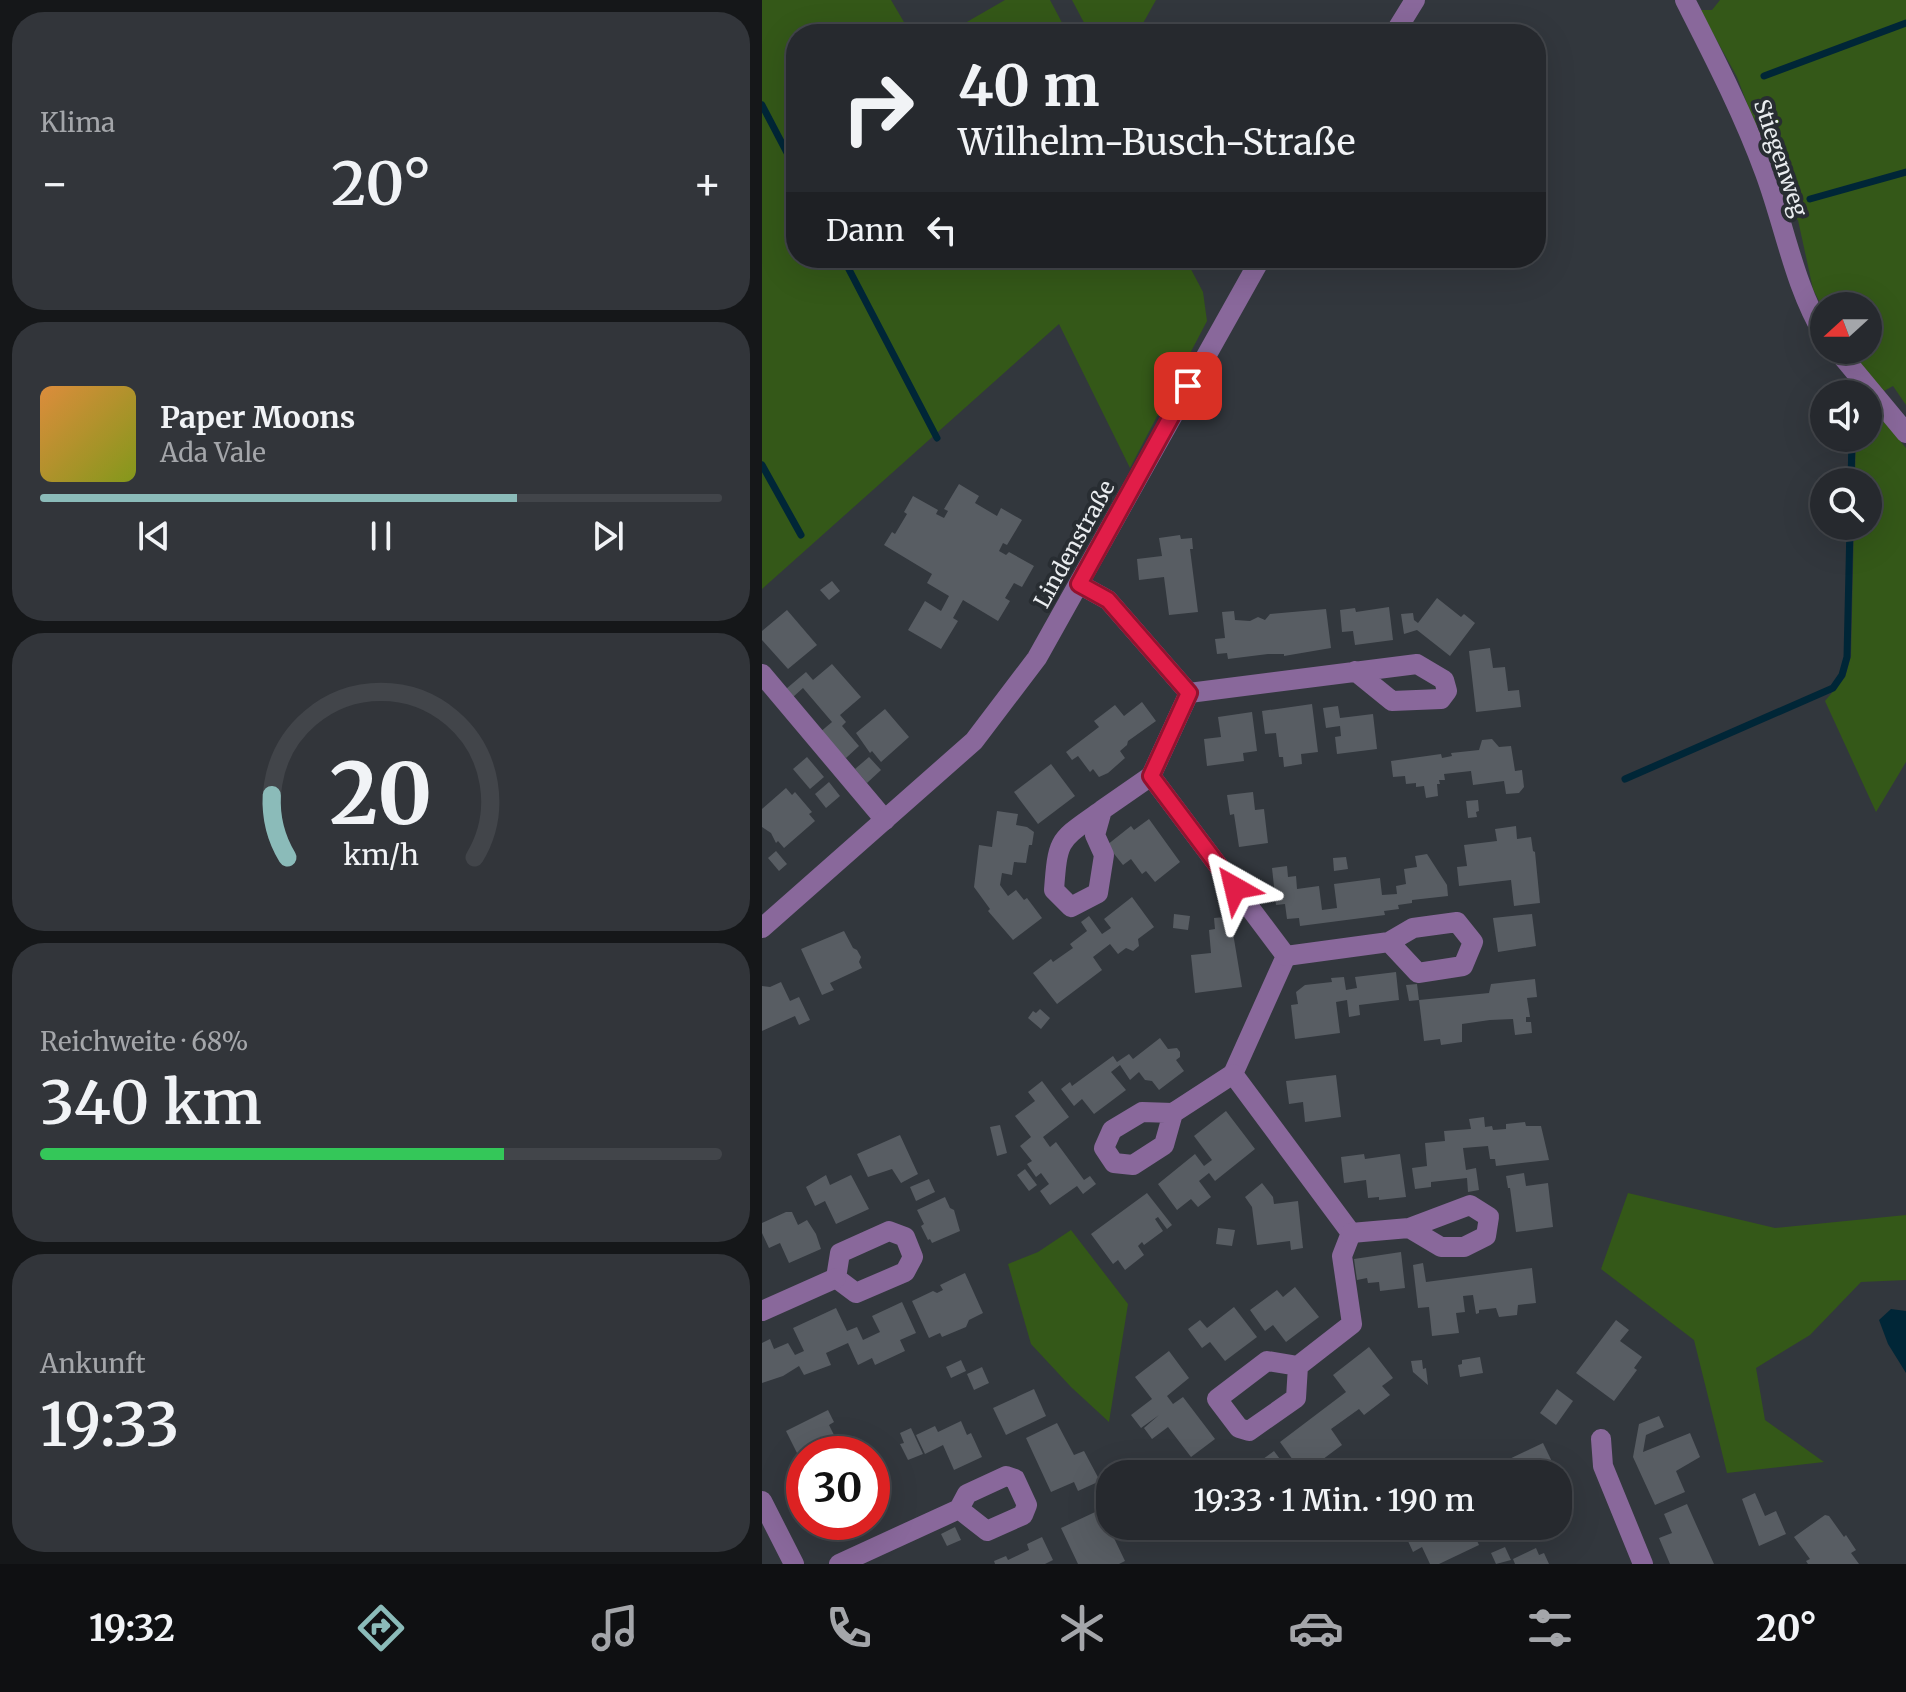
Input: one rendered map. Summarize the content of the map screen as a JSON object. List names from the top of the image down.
{
  "streets": {
    "street": ["Stiegenweg", "Lindenstraße"]
  },
  "north": "left",
  "page": {
    "tile": [
      "Klima",
      ["Reichweite · 68%", "340 km"],
      ["Ankunft", "19:33"]
    ],
    "turn": ["40 m", "Wilhelm-Busch-Straße"],
    "heat": ["−", "20°", "+"],
    "then": "Dann",
    "song": ["Paper Moons", "Ada Vale"],
    "limit": "30",
    "trip": "19:33 · 1 Min. · 190 m",
    "tabs": ["19:32", "20°"],
    "gauge": ["20", "km/h"]
  }
}
